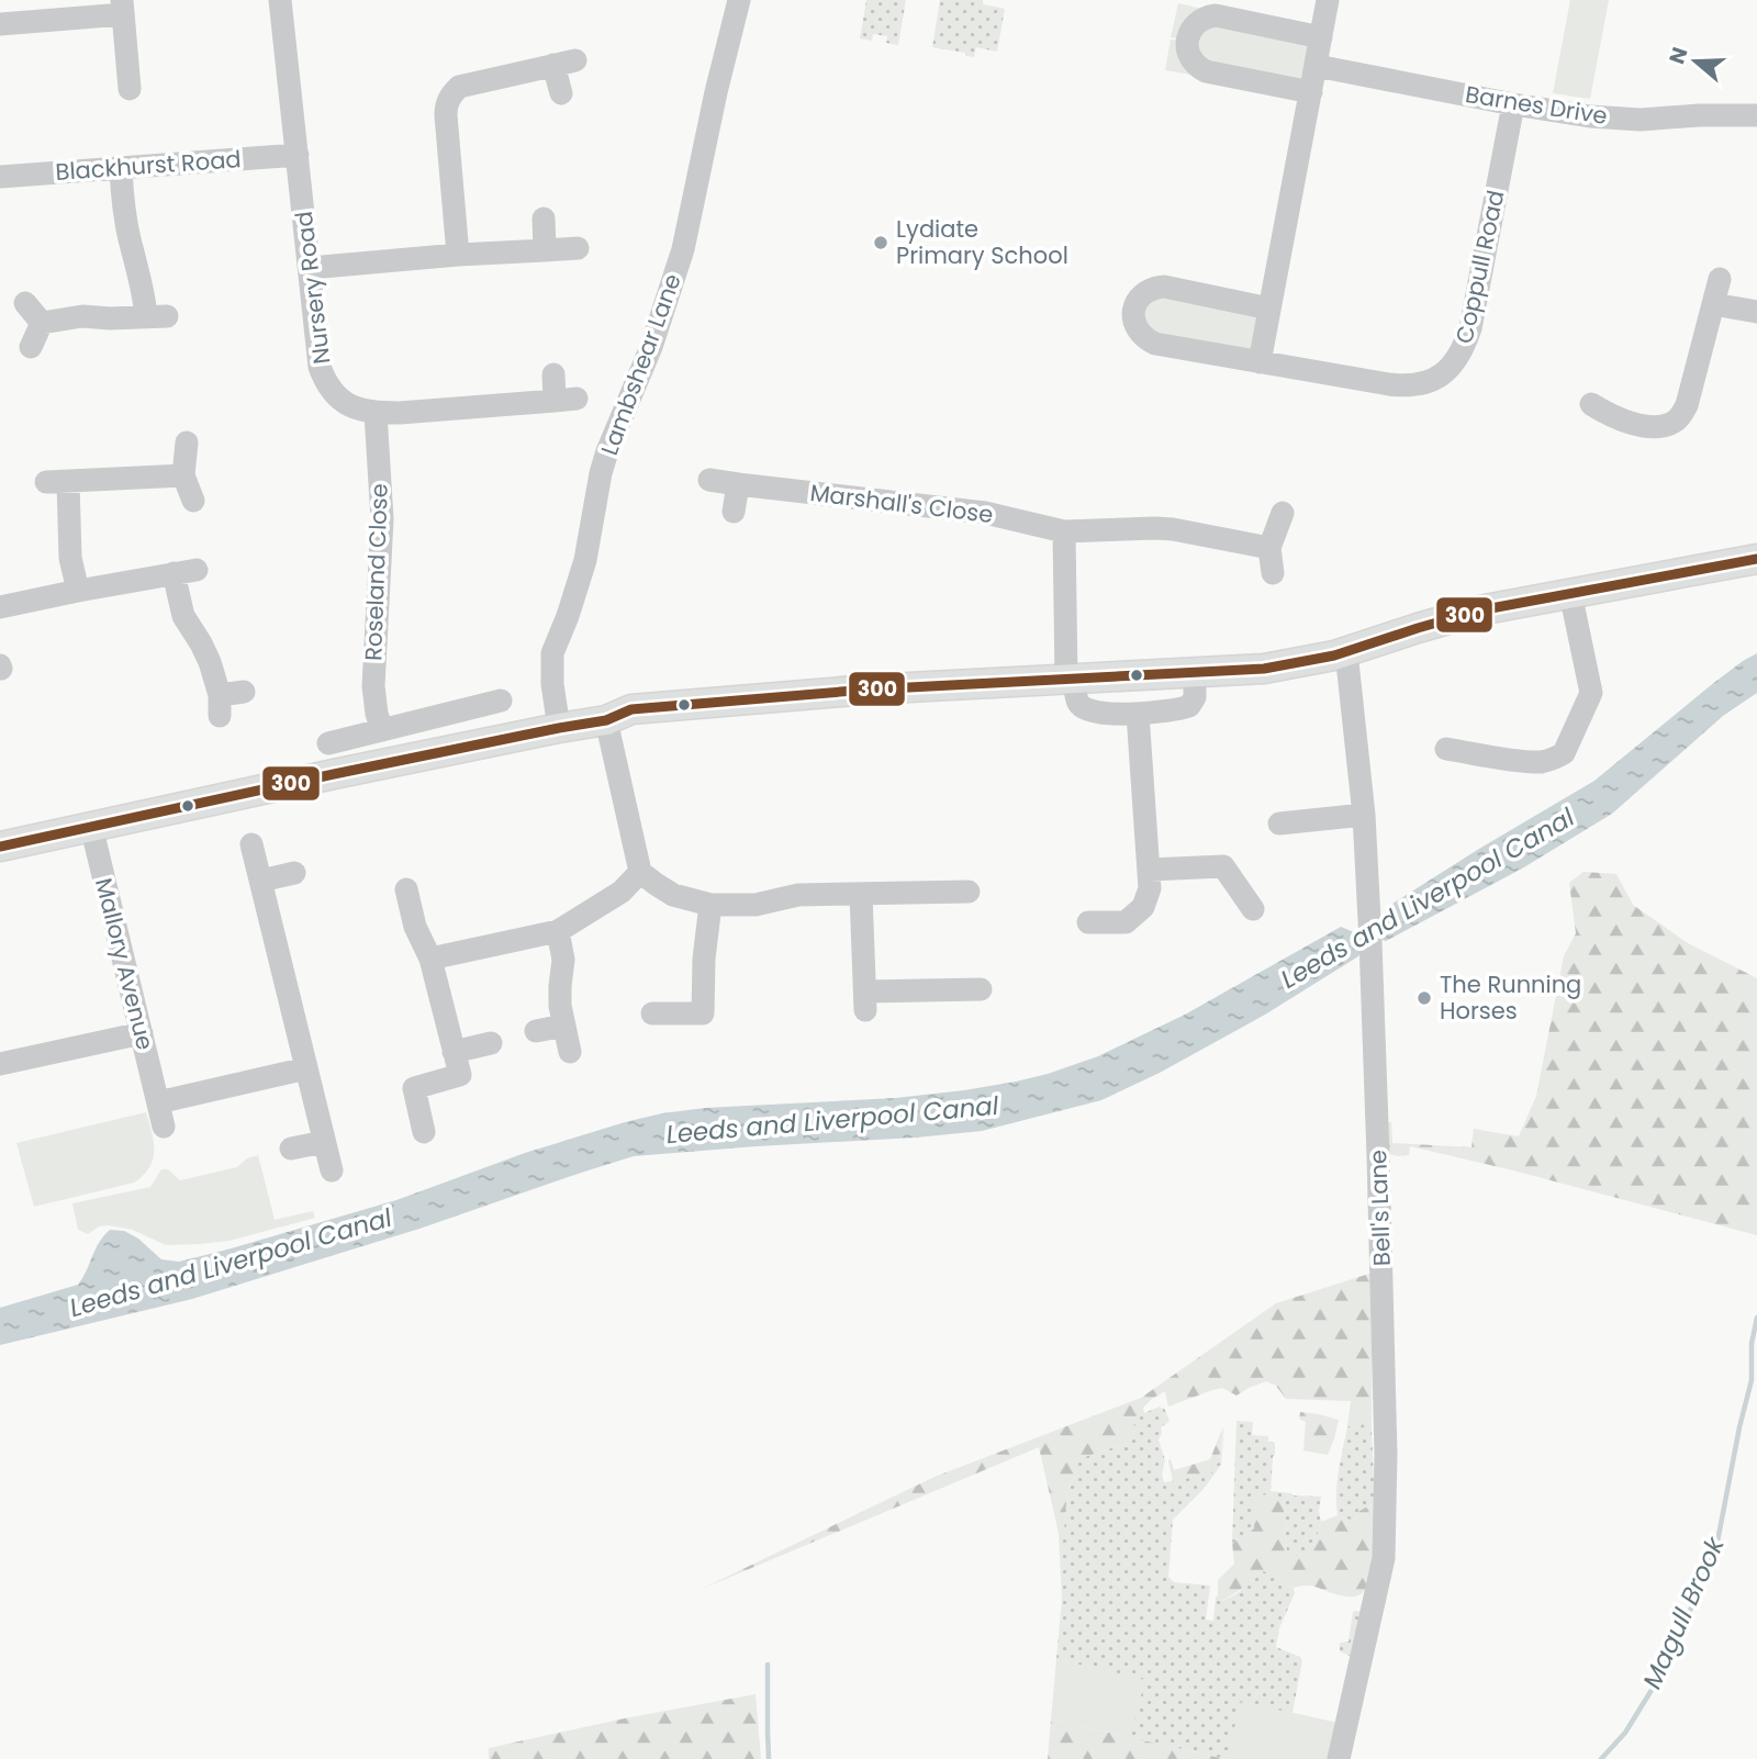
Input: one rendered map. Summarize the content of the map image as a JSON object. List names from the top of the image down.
{
  "streets": {
    "street": [
      "Barnes Drive",
      "Blackhurst Road",
      "Coppull Road",
      "Nursery Road",
      "Lambshear Lane",
      "Marshall's Close",
      "Roseland Close",
      "Mallory Avenue",
      "Bell's Lane"
    ]
  },
  "crossings": [
    ["Barnes Drive", "Coppull Road"],
    ["Blackhurst Road", "Nursery Road"],
    ["Nursery Road", "Roseland Close"]
  ],
  "water": ["Leeds and Liverpool Canal", "Magull Brook"],
  "places": ["Lydiate Primary School", "The Running Horses"],
  "lines": ["transit line 300"],
  "north": "left"
}
